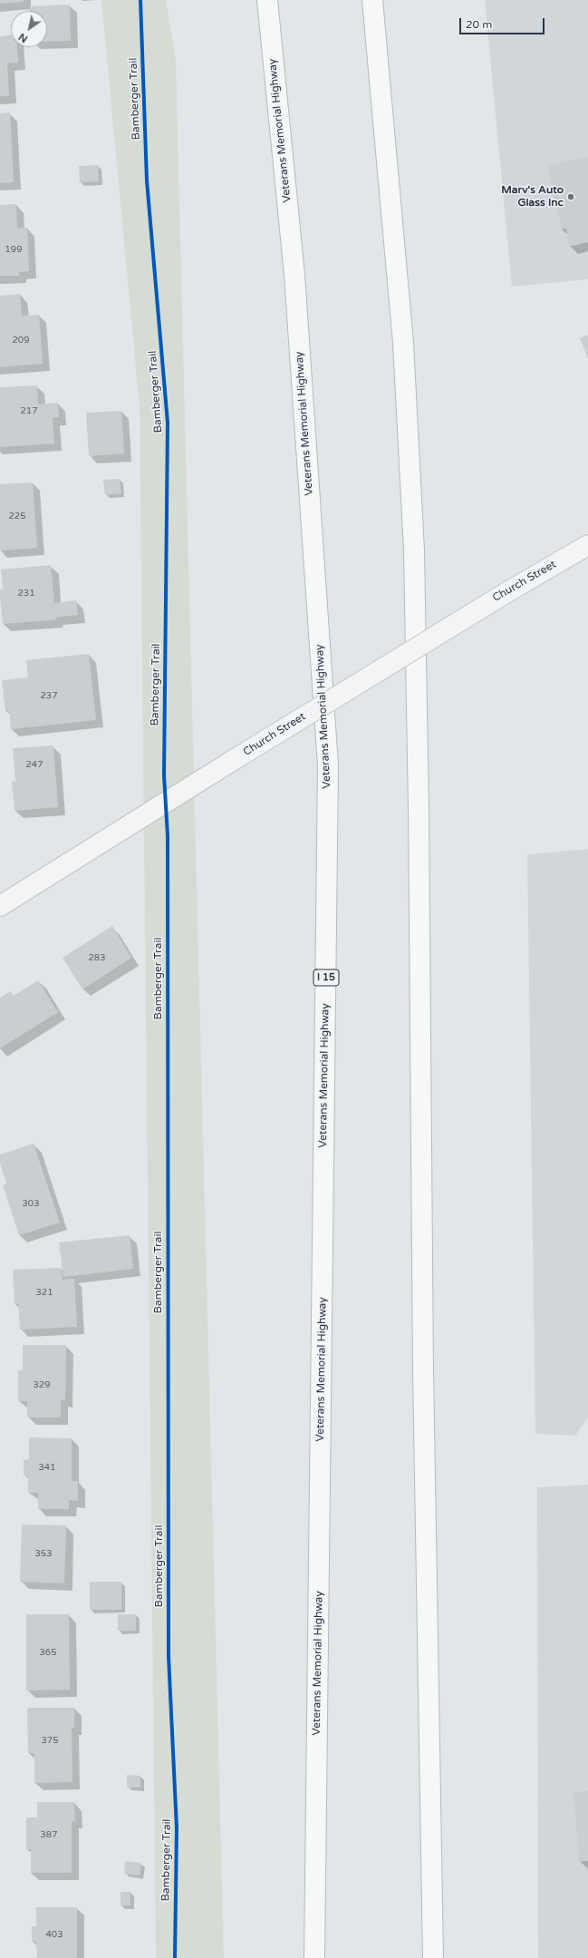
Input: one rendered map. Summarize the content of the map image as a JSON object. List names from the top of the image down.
{
  "streets": {
    "highway": ["Veterans Memorial Highway", "I 15"],
    "street": ["Church Street"],
    "cycle path": ["Bamberger Trail"]
  },
  "places": ["Marv's Auto Glass Inc"],
  "house_numbers": [
    "199",
    "209",
    "217",
    "225",
    "231",
    "237",
    "247",
    "283",
    "303",
    "321",
    "329",
    "341",
    "353",
    "365",
    "375",
    "387",
    "403"
  ],
  "scale_bar": "20 m",
  "north": "bottom left"
}
